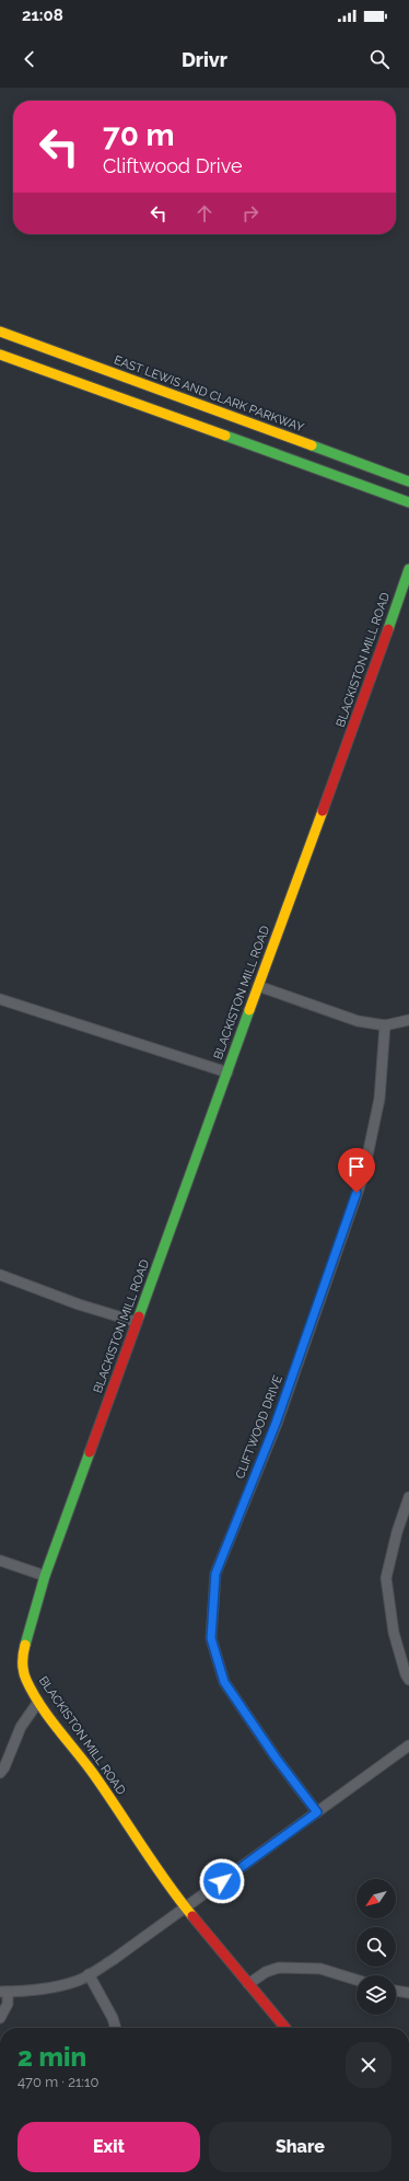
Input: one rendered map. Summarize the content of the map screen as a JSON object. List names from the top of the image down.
{
  "streets": {
    "main road": ["EAST LEWIS AND CLARK PARKWAY", "BLACKISTON MILL ROAD"],
    "street": ["CLIFTWOOD DRIVE"]
  },
  "north": "bottom left",
  "page": {
    "status": "21:08",
    "header": "Drivr",
    "turn": ["70 m", "Cliftwood Drive"],
    "heading": ["2 min", "470 m · 21:10"],
    "buttons": ["Exit", "Share"]
  }
}
